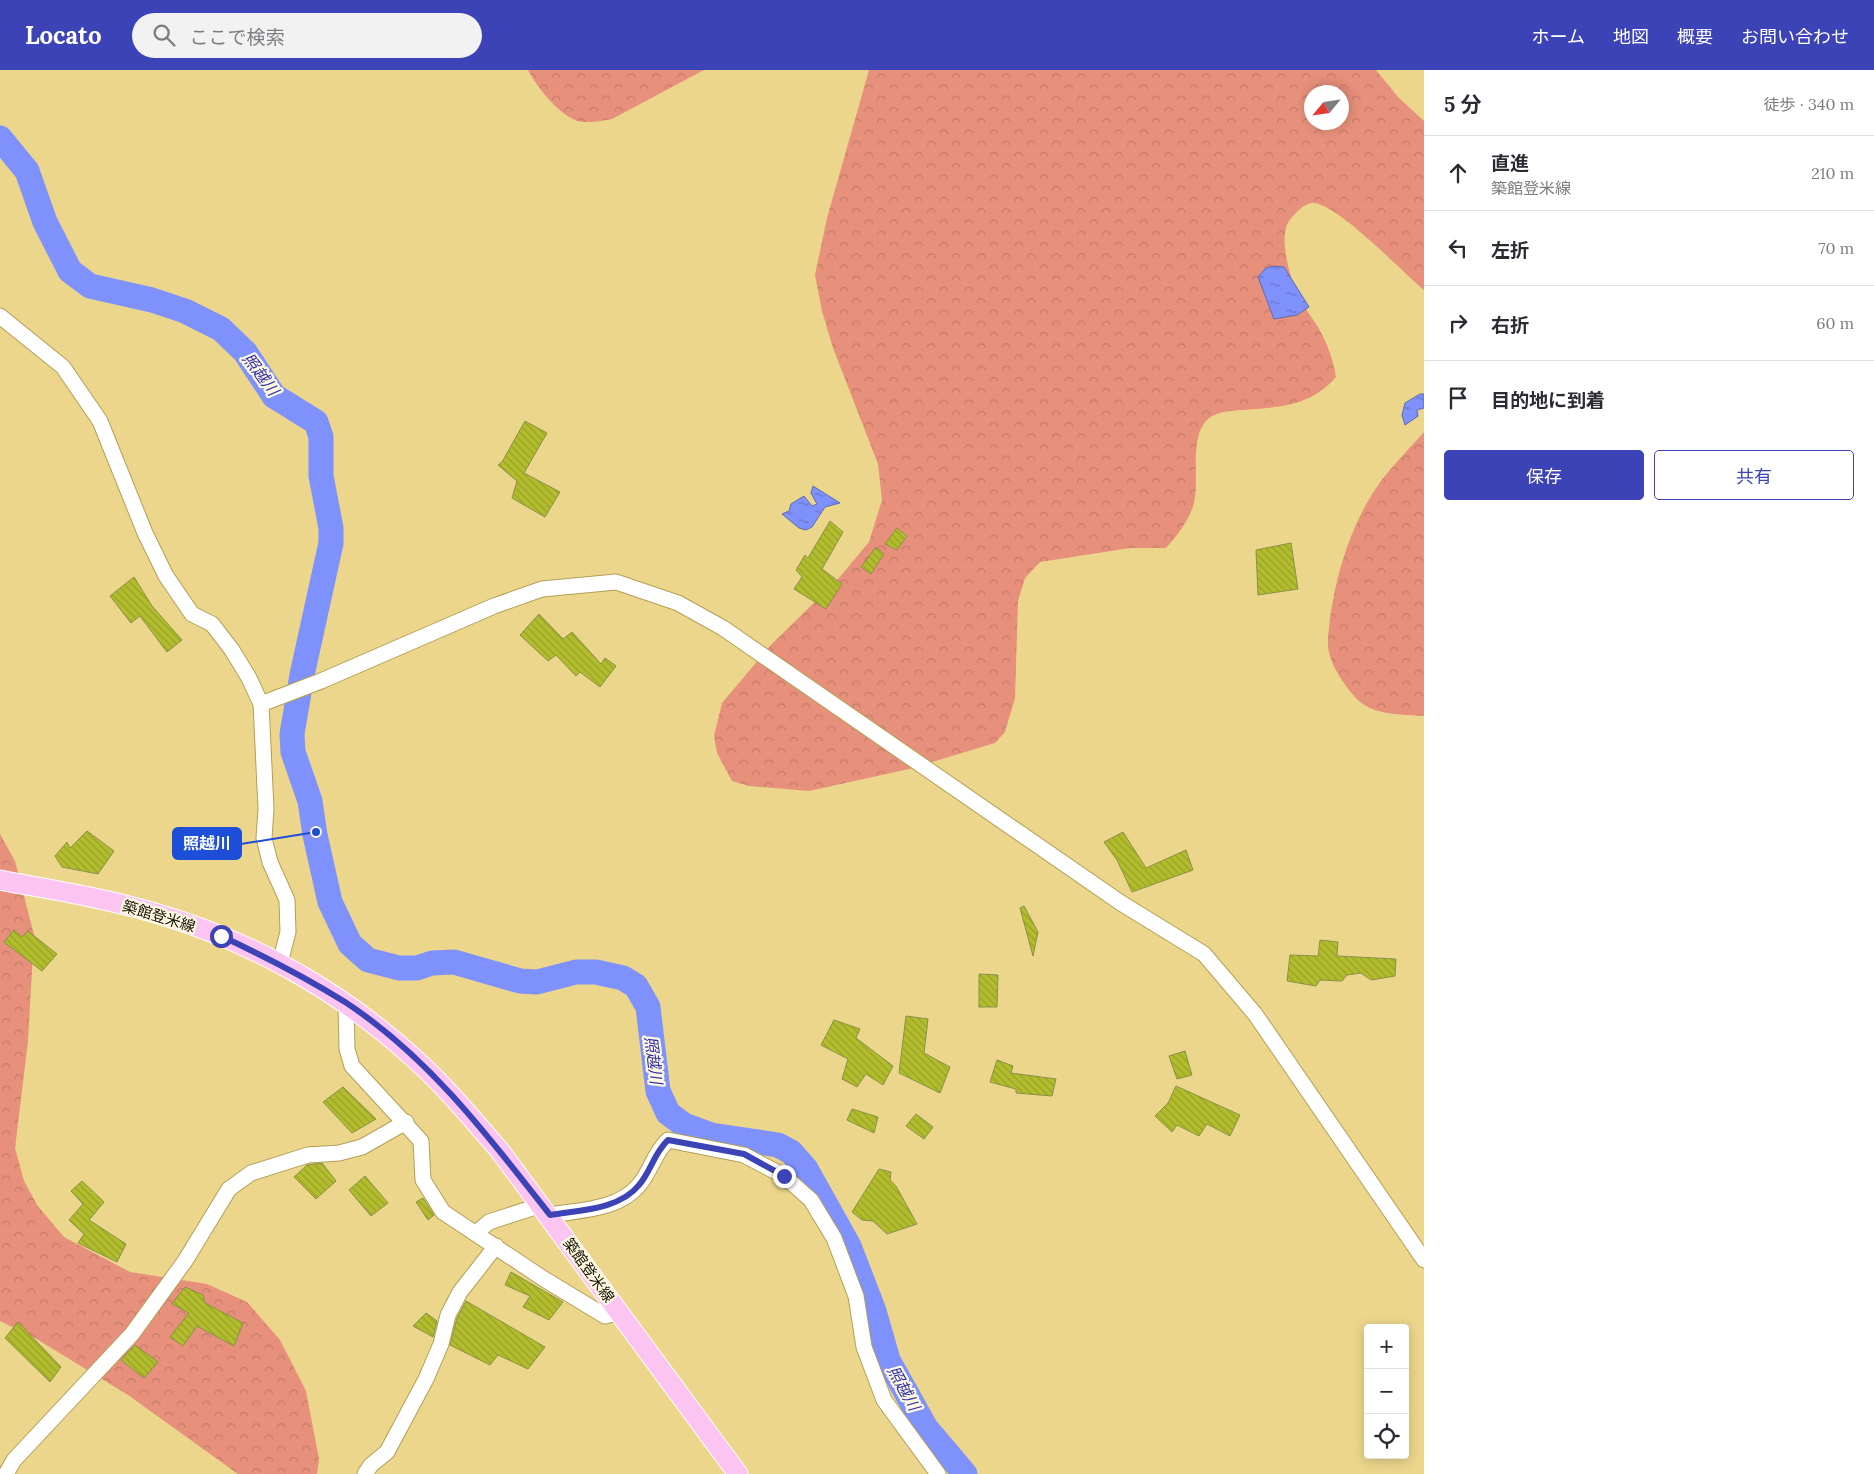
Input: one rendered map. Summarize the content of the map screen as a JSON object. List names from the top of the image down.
{
  "streets": {
    "main road": ["築館登米線"]
  },
  "water": ["照越川"],
  "places": ["照越川"],
  "north": "bottom left",
  "page": {
    "header": "Locato",
    "search": "ここで検索",
    "nav": [
      "ホーム",
      "地図",
      "概要",
      "お問い合わせ"
    ],
    "heading": ["5 分", "徒歩 · 340 m"],
    "list": [
      ["直進", "築館登米線", "210 m"],
      ["左折", "70 m"],
      ["右折", "60 m"],
      "目的地に到着"
    ],
    "buttons": ["保存", "共有"],
    "map_buttons": ["+", "−"]
  }
}
